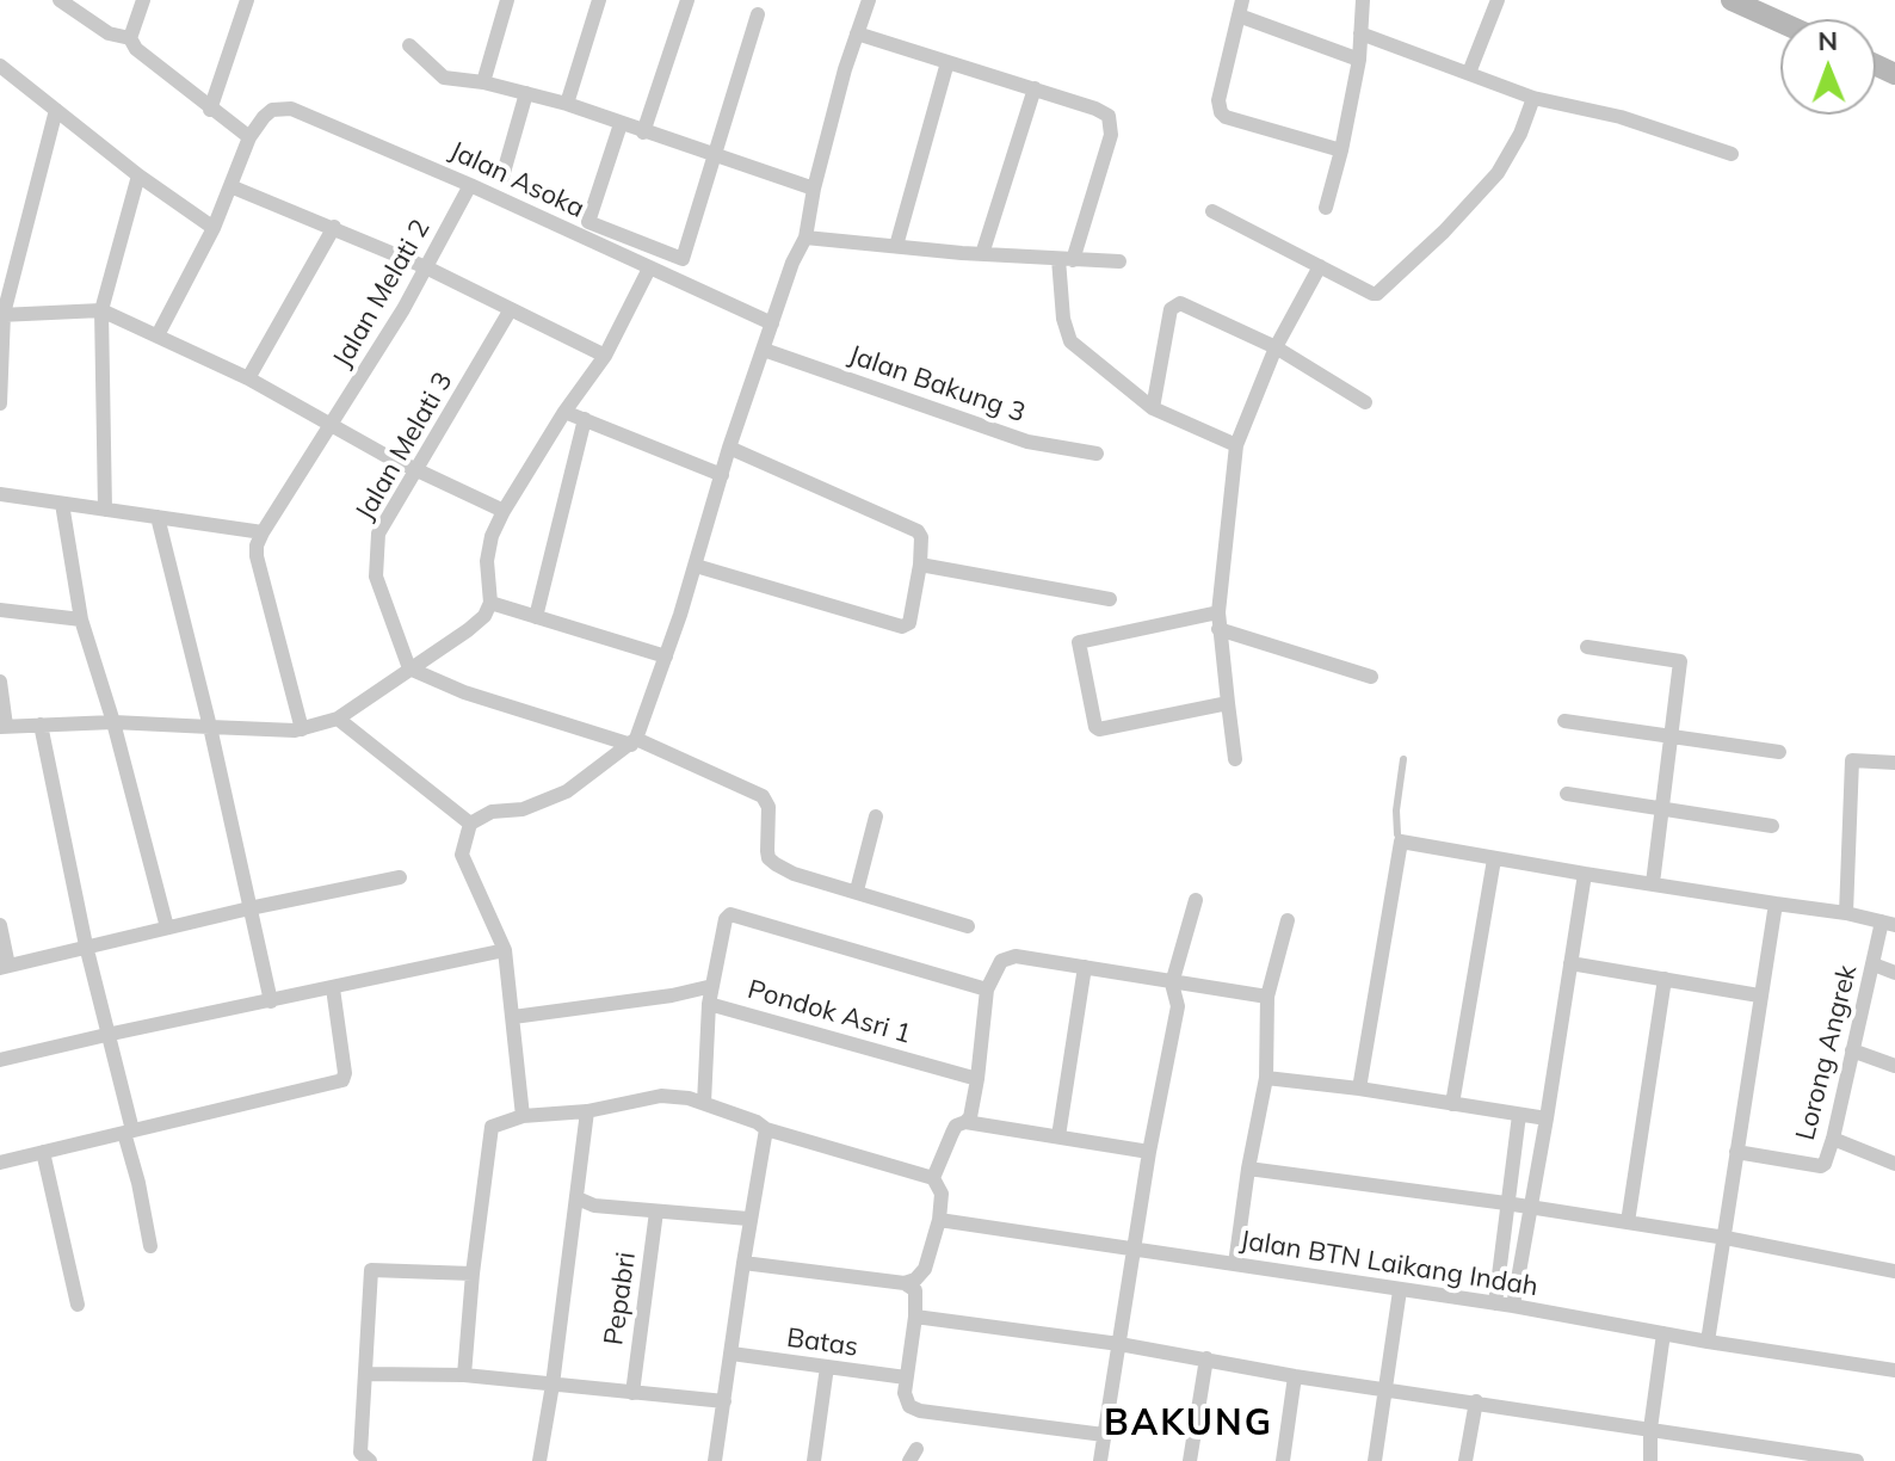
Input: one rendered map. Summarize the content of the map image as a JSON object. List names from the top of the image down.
{
  "streets": {
    "street": [
      "Jalan Asoka",
      "Jalan Melati 2",
      "Jalan Bakung 3",
      "Jalan Melati 3",
      "Pondok Asri 1",
      "Lorong Angrek",
      "Jalan BTN Laikang Indah",
      "Pepabri",
      "Batas"
    ]
  },
  "crossings": [
    ["Jalan Asoka", "Jalan Melati 2"]
  ],
  "districts": ["BAKUNG"],
  "north": "top"
}
